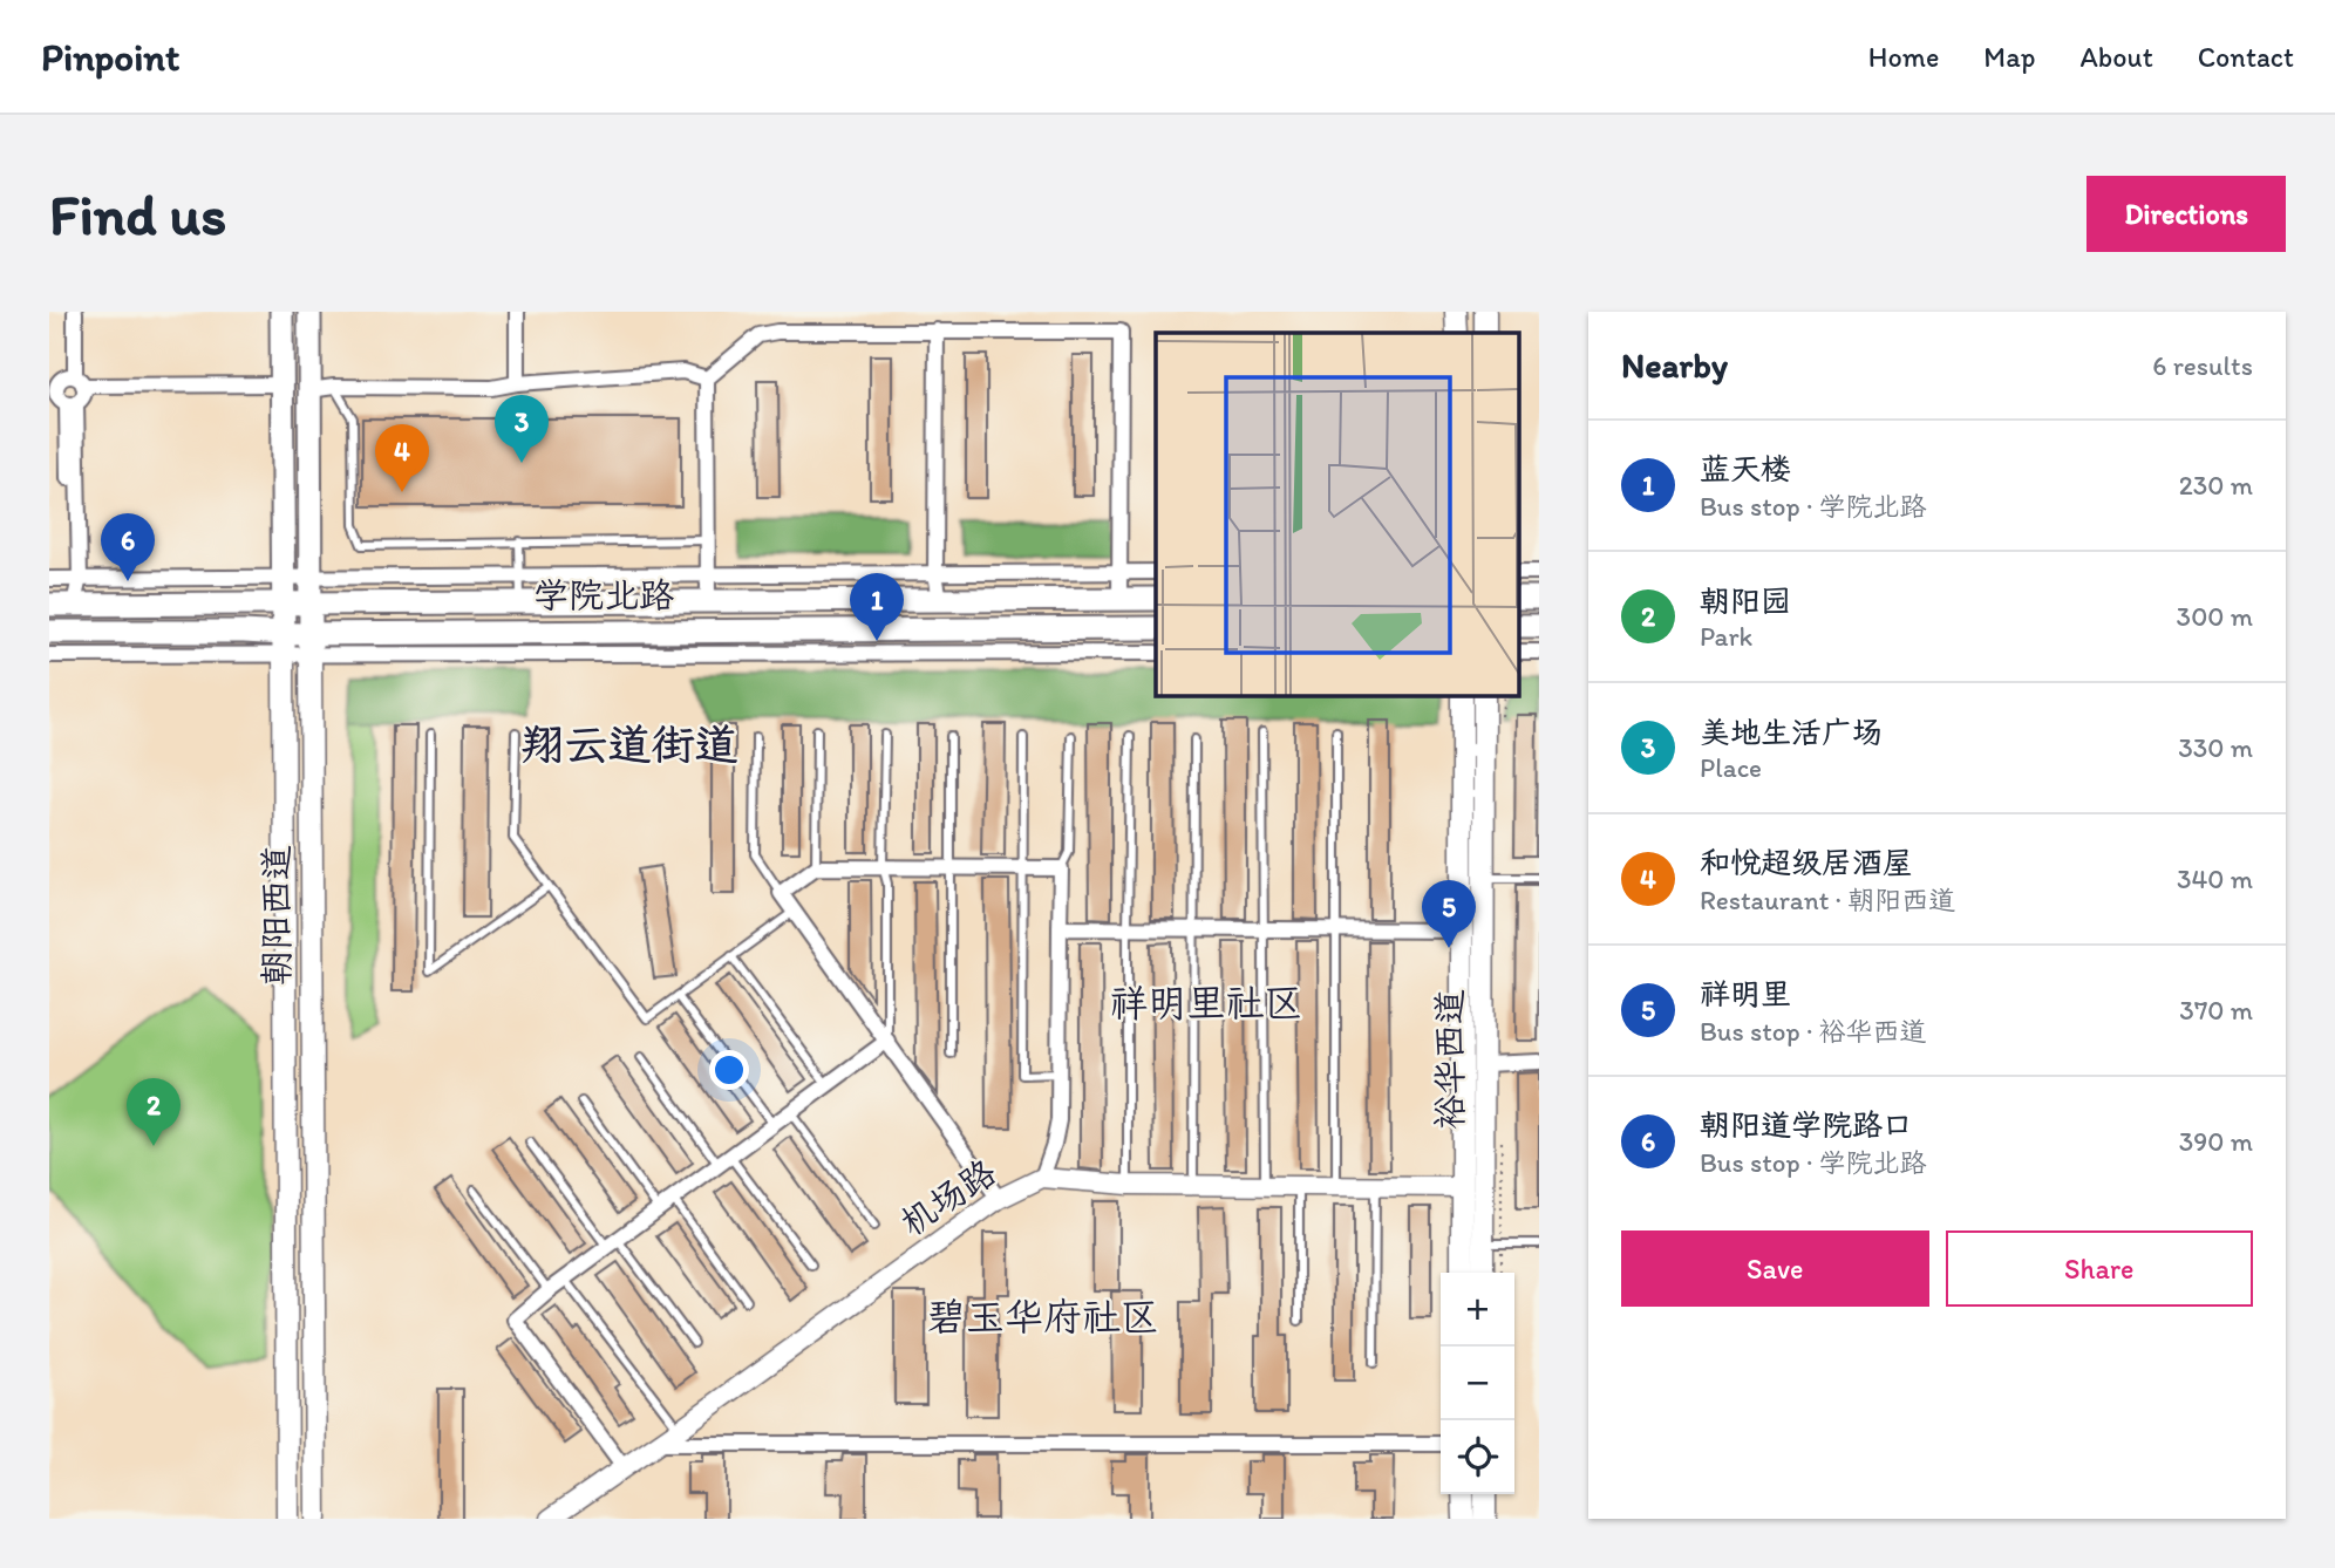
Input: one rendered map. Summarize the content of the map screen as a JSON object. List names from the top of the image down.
{
  "streets": {
    "main road": ["学院北路", "朝阳西道", "裕华西道"],
    "street": ["机场路"]
  },
  "crossings": [
    ["学院北路", "朝阳西道"],
    ["裕华西道", "机场路"]
  ],
  "districts": ["翔云道街道", "祥明里社区", "碧玉华府社区"],
  "page": {
    "header": "Pinpoint",
    "nav": [
      "Home",
      "Map",
      "About",
      "Contact"
    ],
    "buttons": [
      "Directions",
      ["Save", "Share"]
    ],
    "title": "Find us",
    "heading": ["Nearby", "6 results"],
    "pins": [
      "3",
      "4",
      "6",
      "1",
      "5",
      "2"
    ],
    "list": [
      {
        "mark": "1",
        "name": "蓝天楼",
        "note": "Bus stop · 学院北路",
        "value": "230 m"
      },
      {
        "mark": "2",
        "name": "朝阳园",
        "note": "Park",
        "value": "300 m"
      },
      {
        "mark": "3",
        "name": "美地生活广场",
        "note": "Place",
        "value": "330 m"
      },
      {
        "mark": "4",
        "name": "和悦超级居酒屋",
        "note": "Restaurant · 朝阳西道",
        "value": "340 m"
      },
      {
        "mark": "5",
        "name": "祥明里",
        "note": "Bus stop · 裕华西道",
        "value": "370 m"
      },
      {
        "mark": "6",
        "name": "朝阳道学院路口",
        "note": "Bus stop · 学院北路",
        "value": "390 m"
      }
    ],
    "map_buttons": ["+", "−"]
  }
}
